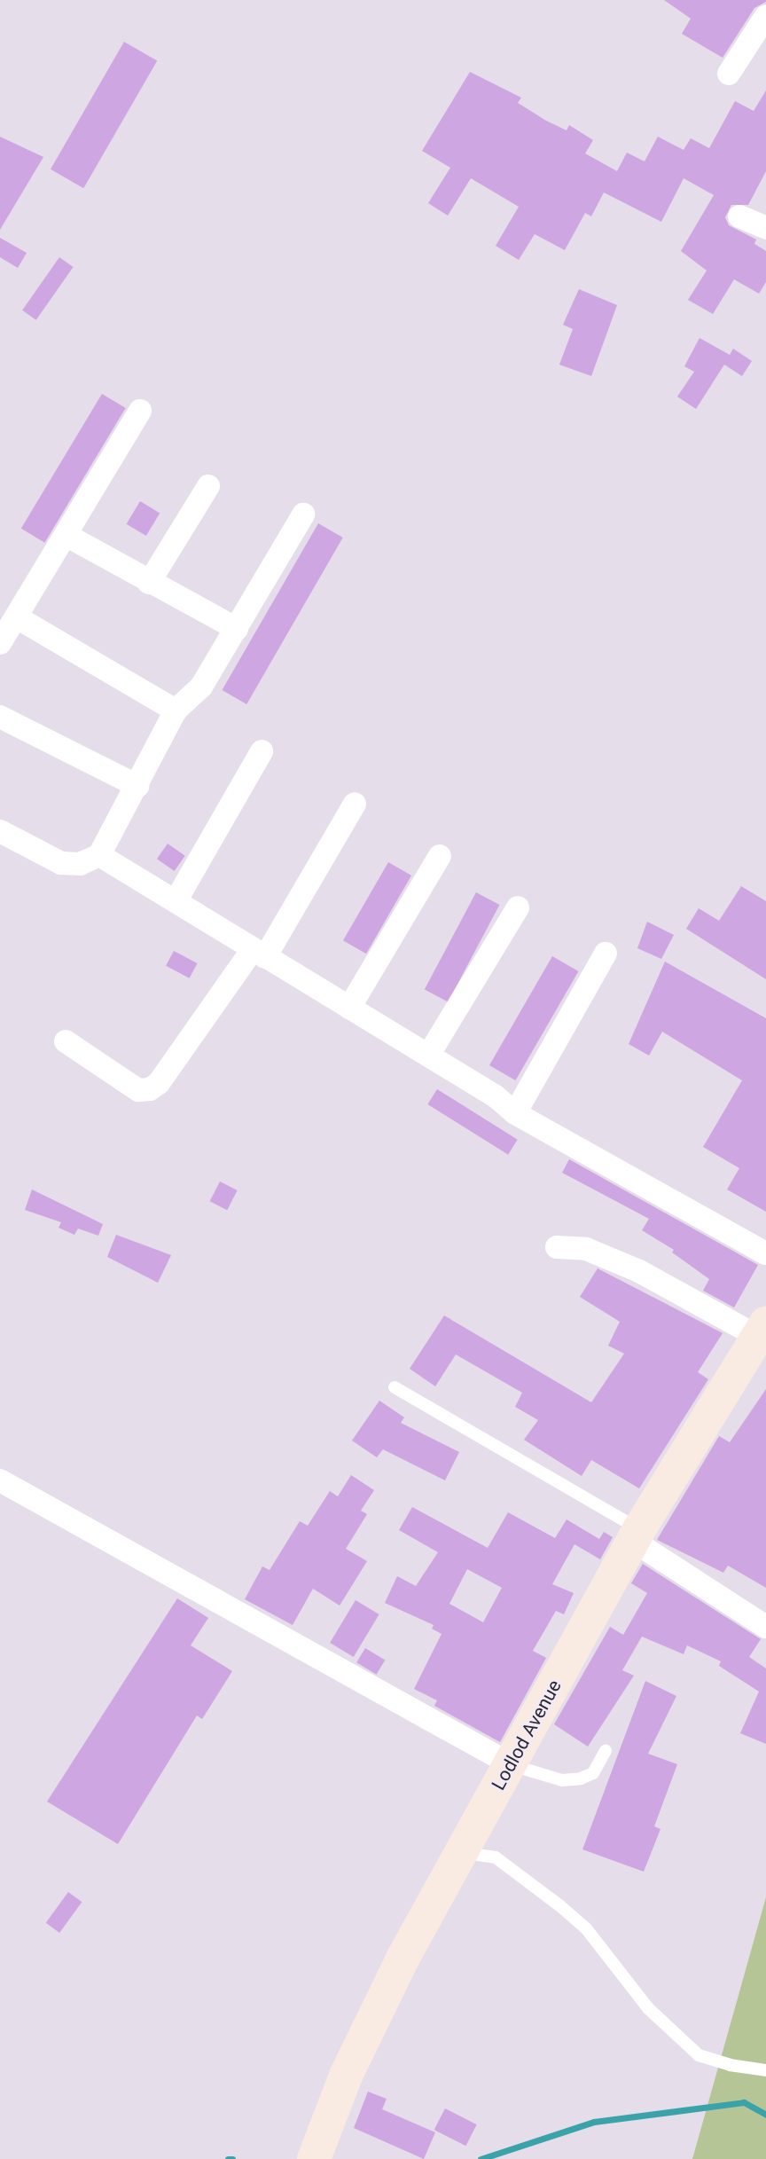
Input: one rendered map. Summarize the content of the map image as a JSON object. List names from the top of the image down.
{
  "streets": {
    "main road": ["Lodlod Avenue"]
  }
}
